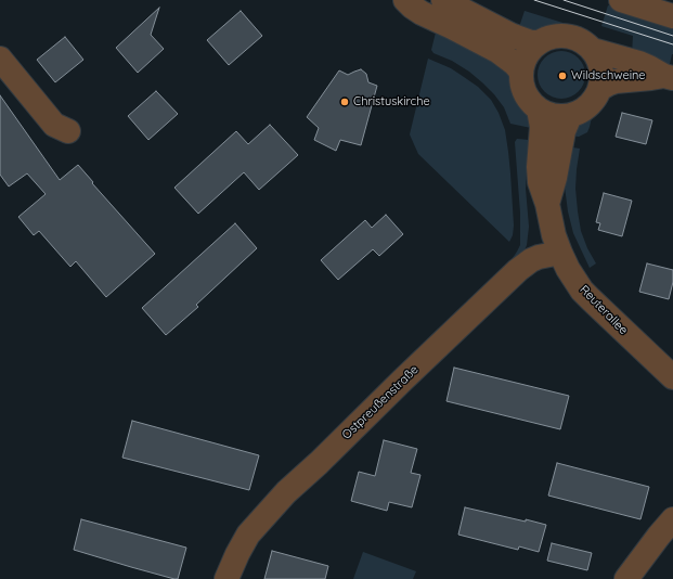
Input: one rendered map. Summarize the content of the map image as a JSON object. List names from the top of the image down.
{
  "streets": {
    "street": ["Reuterallee", "Ostpreußenstraße"]
  },
  "crossings": [
    ["Reuterallee", "Ostpreußenstraße"]
  ],
  "places": ["Wildschweine", "Christuskirche"]
}
